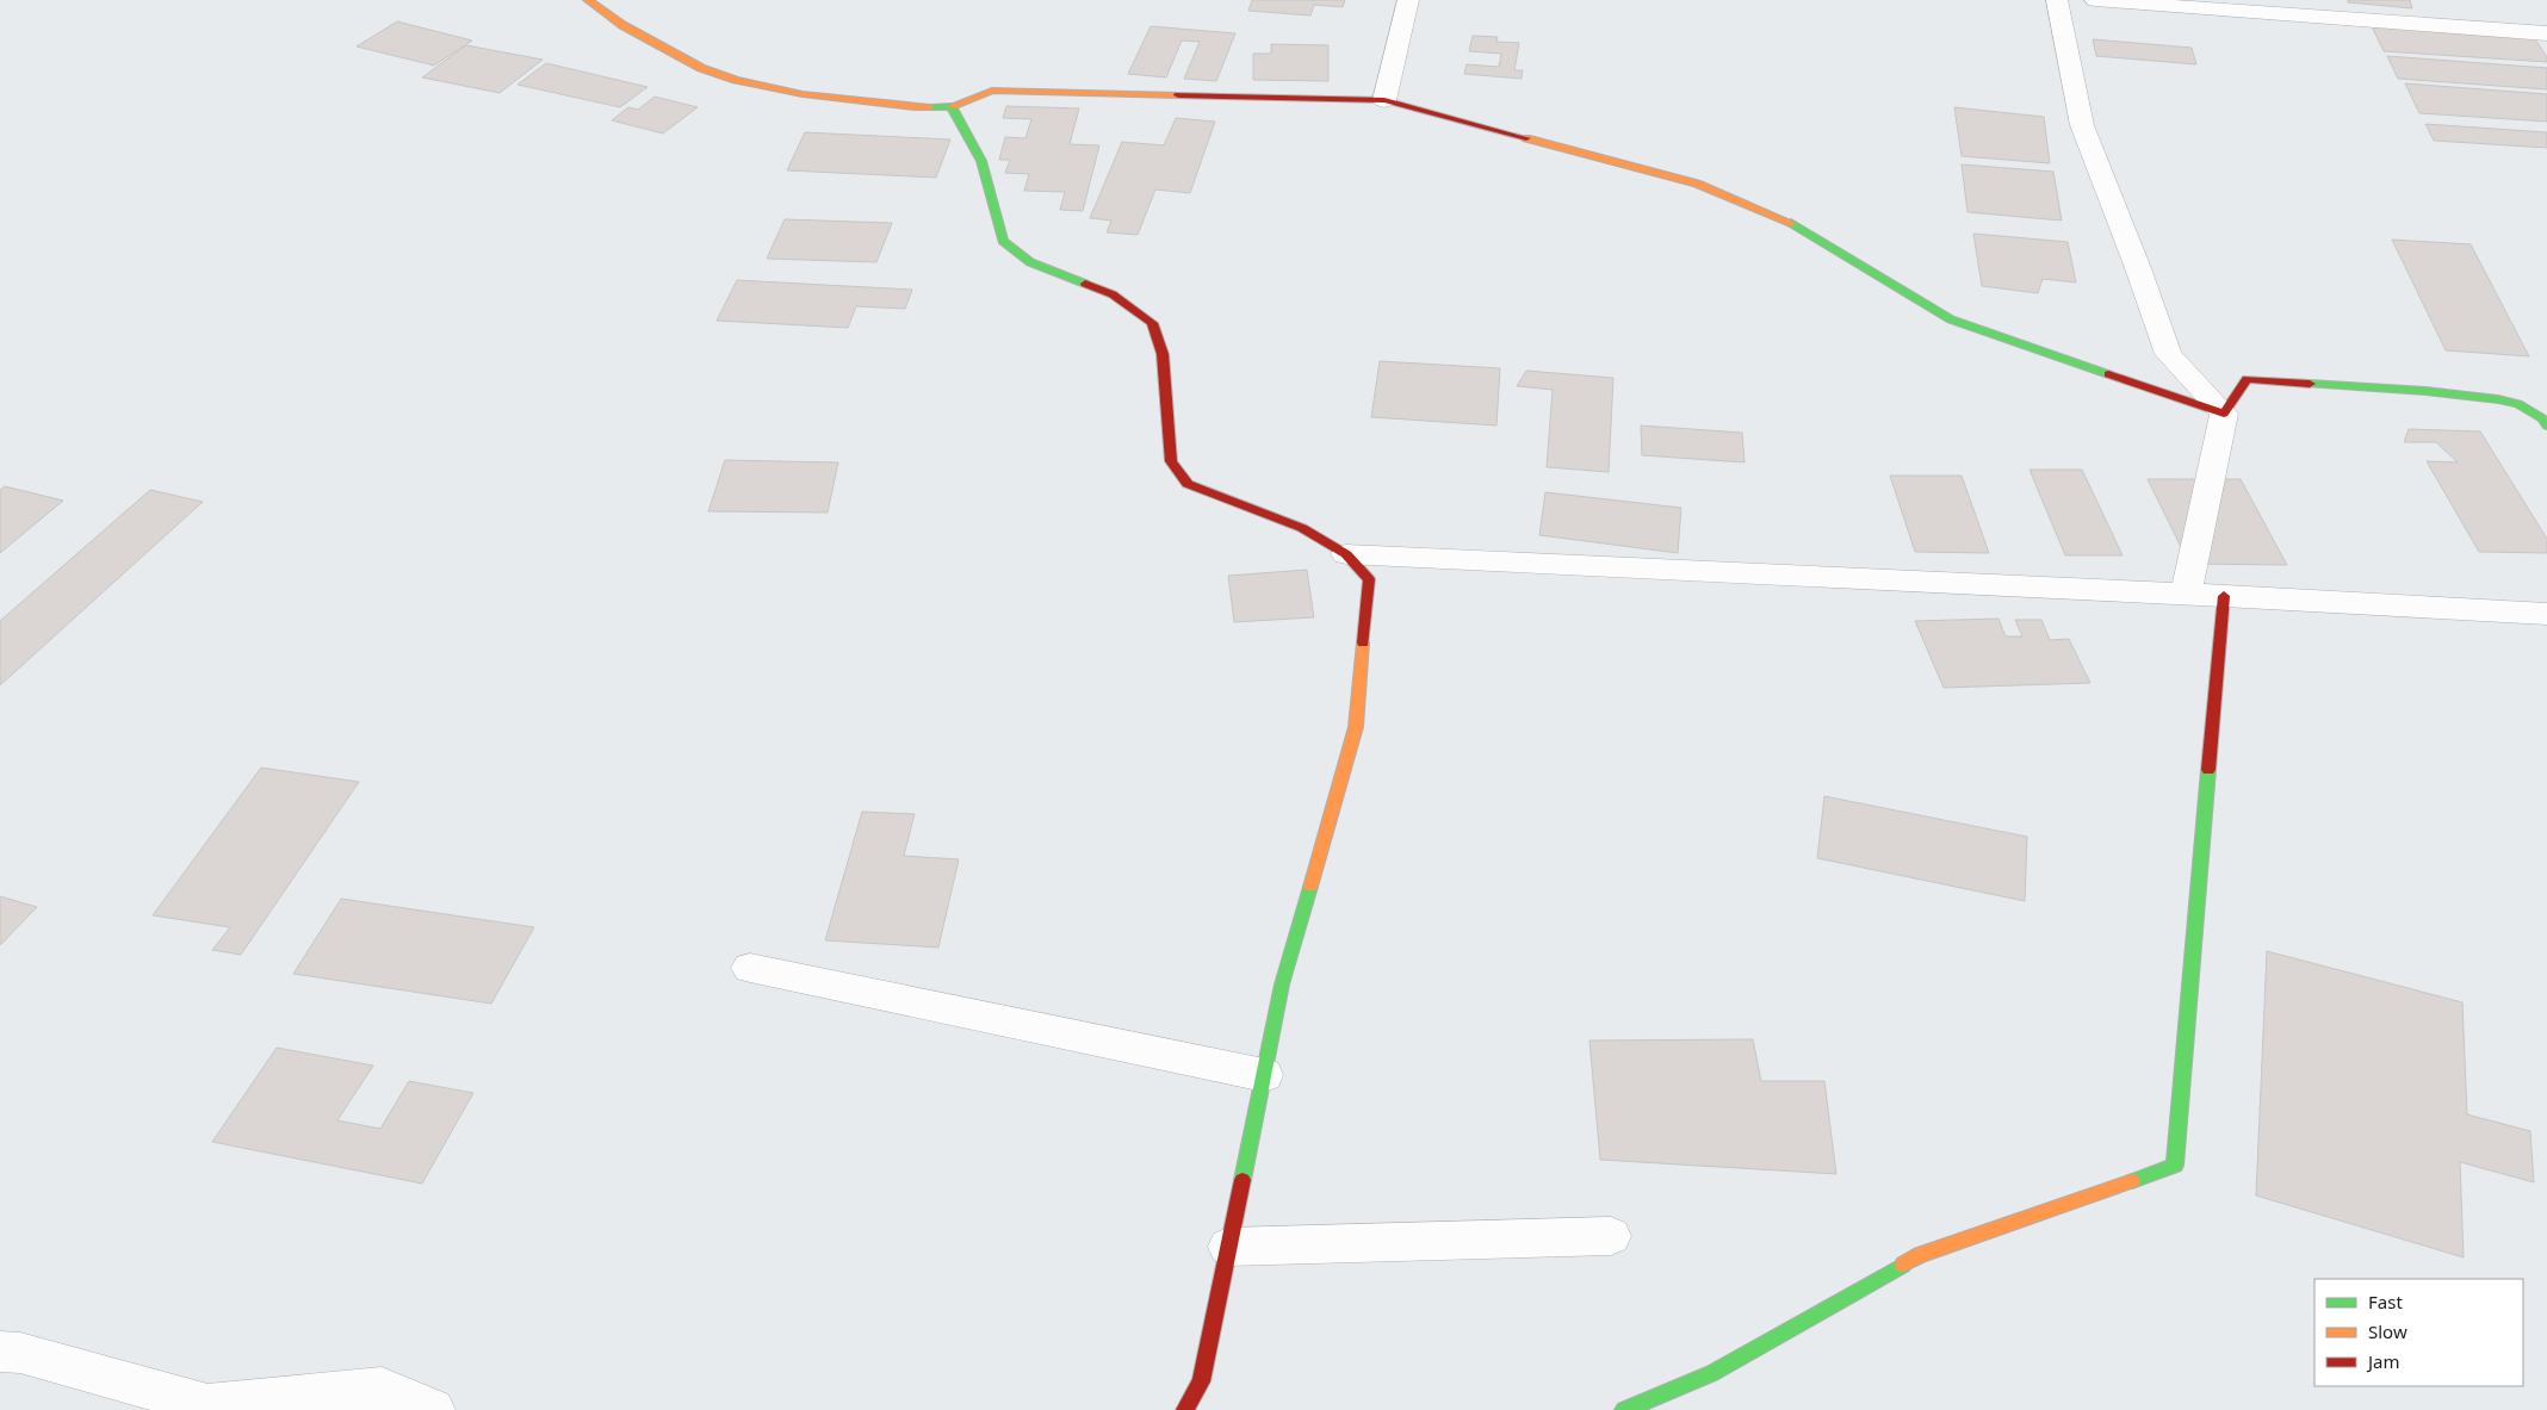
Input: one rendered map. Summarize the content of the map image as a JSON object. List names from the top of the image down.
{
  "legend": ["Fast", "Slow", "Jam"]
}
